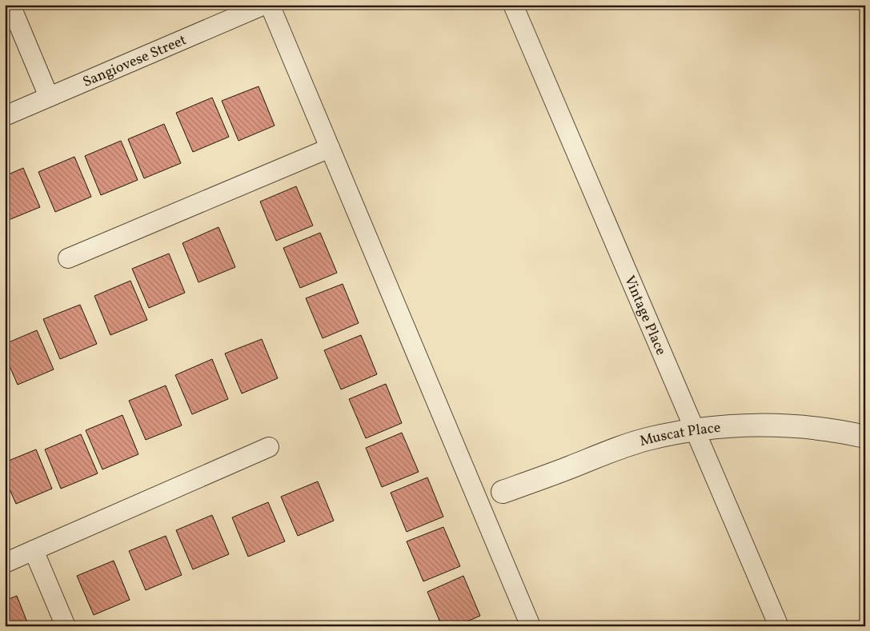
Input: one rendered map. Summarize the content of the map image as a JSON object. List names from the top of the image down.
{
  "streets": {
    "street": ["Sangiovese Street", "Vintage Place", "Muscat Place"]
  },
  "crossings": [
    ["Vintage Place", "Muscat Place"]
  ]
}
